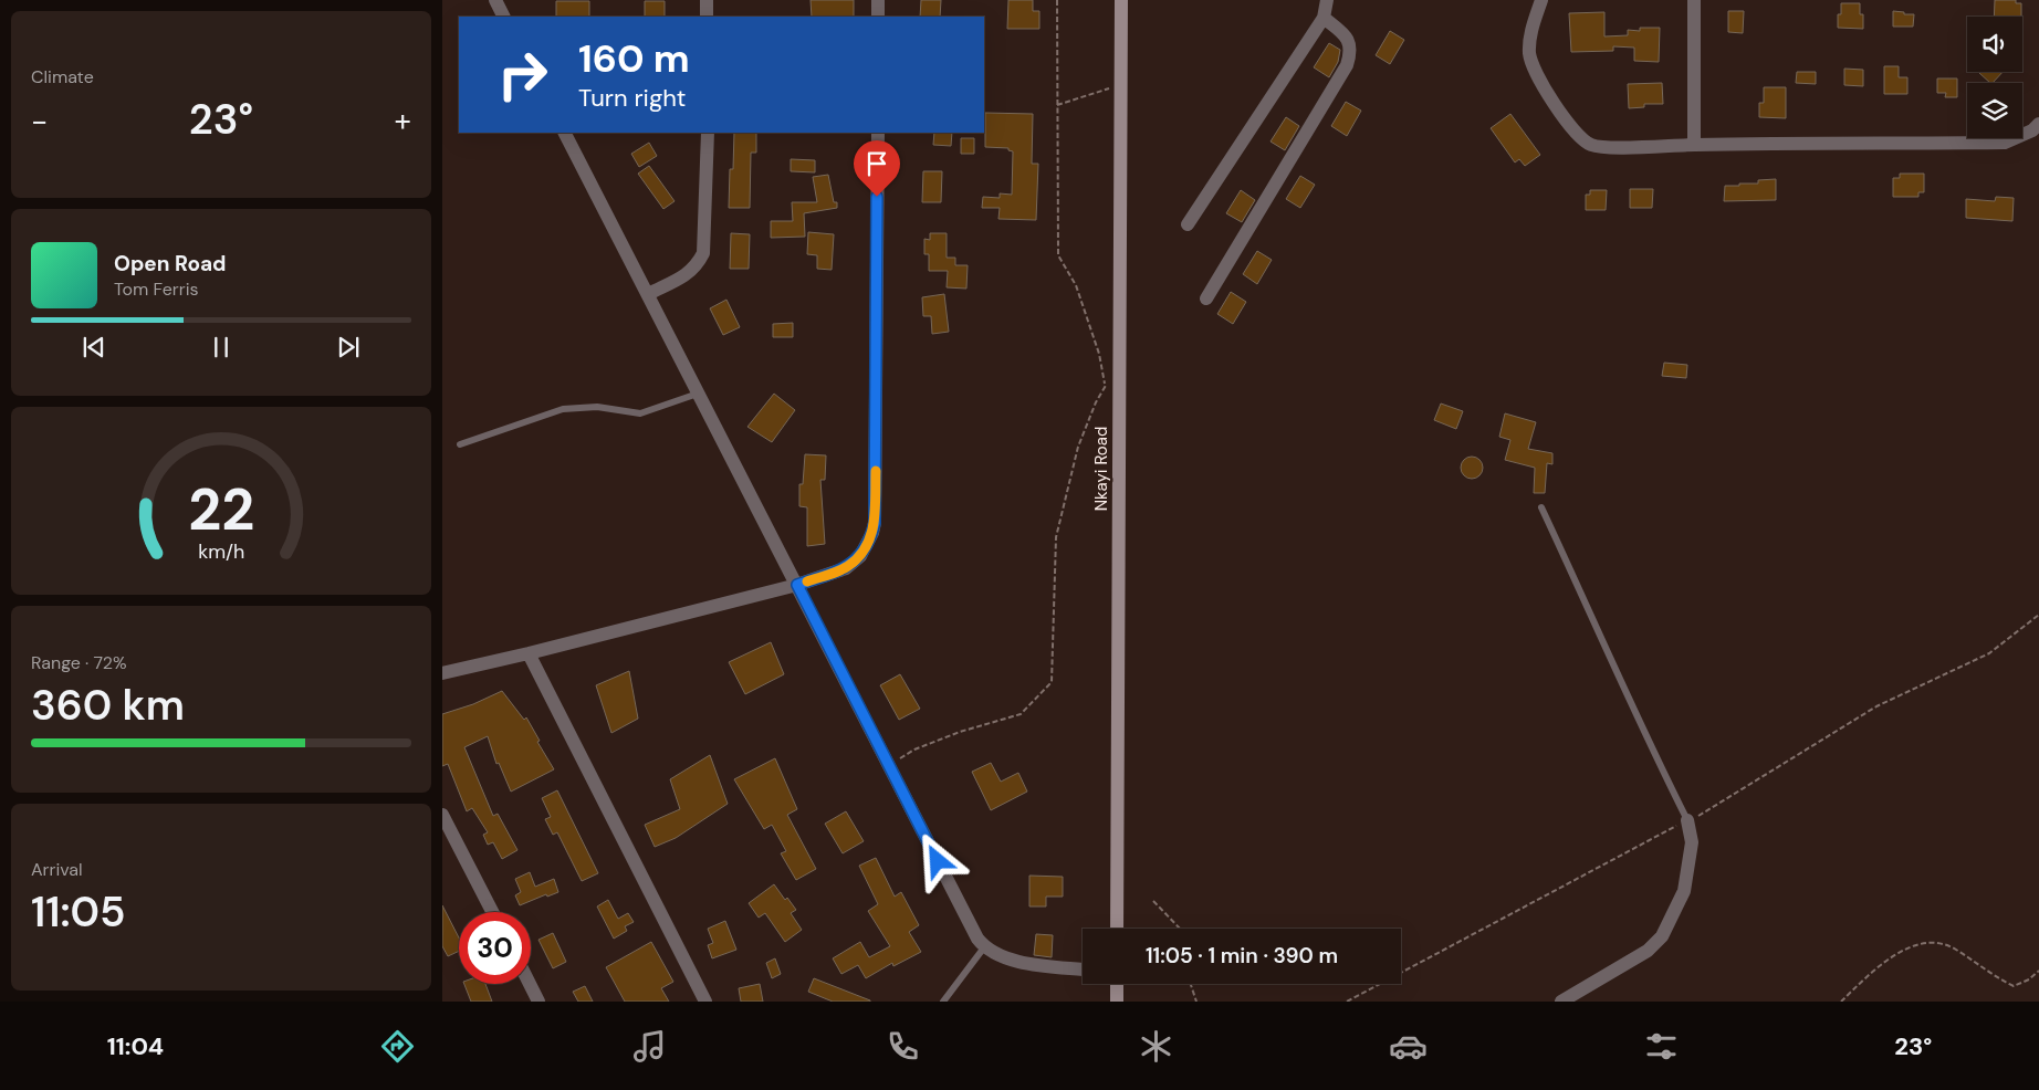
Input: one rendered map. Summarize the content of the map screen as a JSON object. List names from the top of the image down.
{
  "streets": {
    "main road": ["Nkayi Road"]
  },
  "page": {
    "tile": [
      "Climate",
      ["Range · 72%", "360 km"],
      ["Arrival", "11:05"]
    ],
    "turn": ["160 m", "Turn right"],
    "heat": ["−", "23°", "+"],
    "song": ["Open Road", "Tom Ferris"],
    "limit": "30",
    "trip": "11:05 · 1 min · 390 m",
    "tabs": ["11:04", "23°"],
    "gauge": ["22", "km/h"]
  }
}
